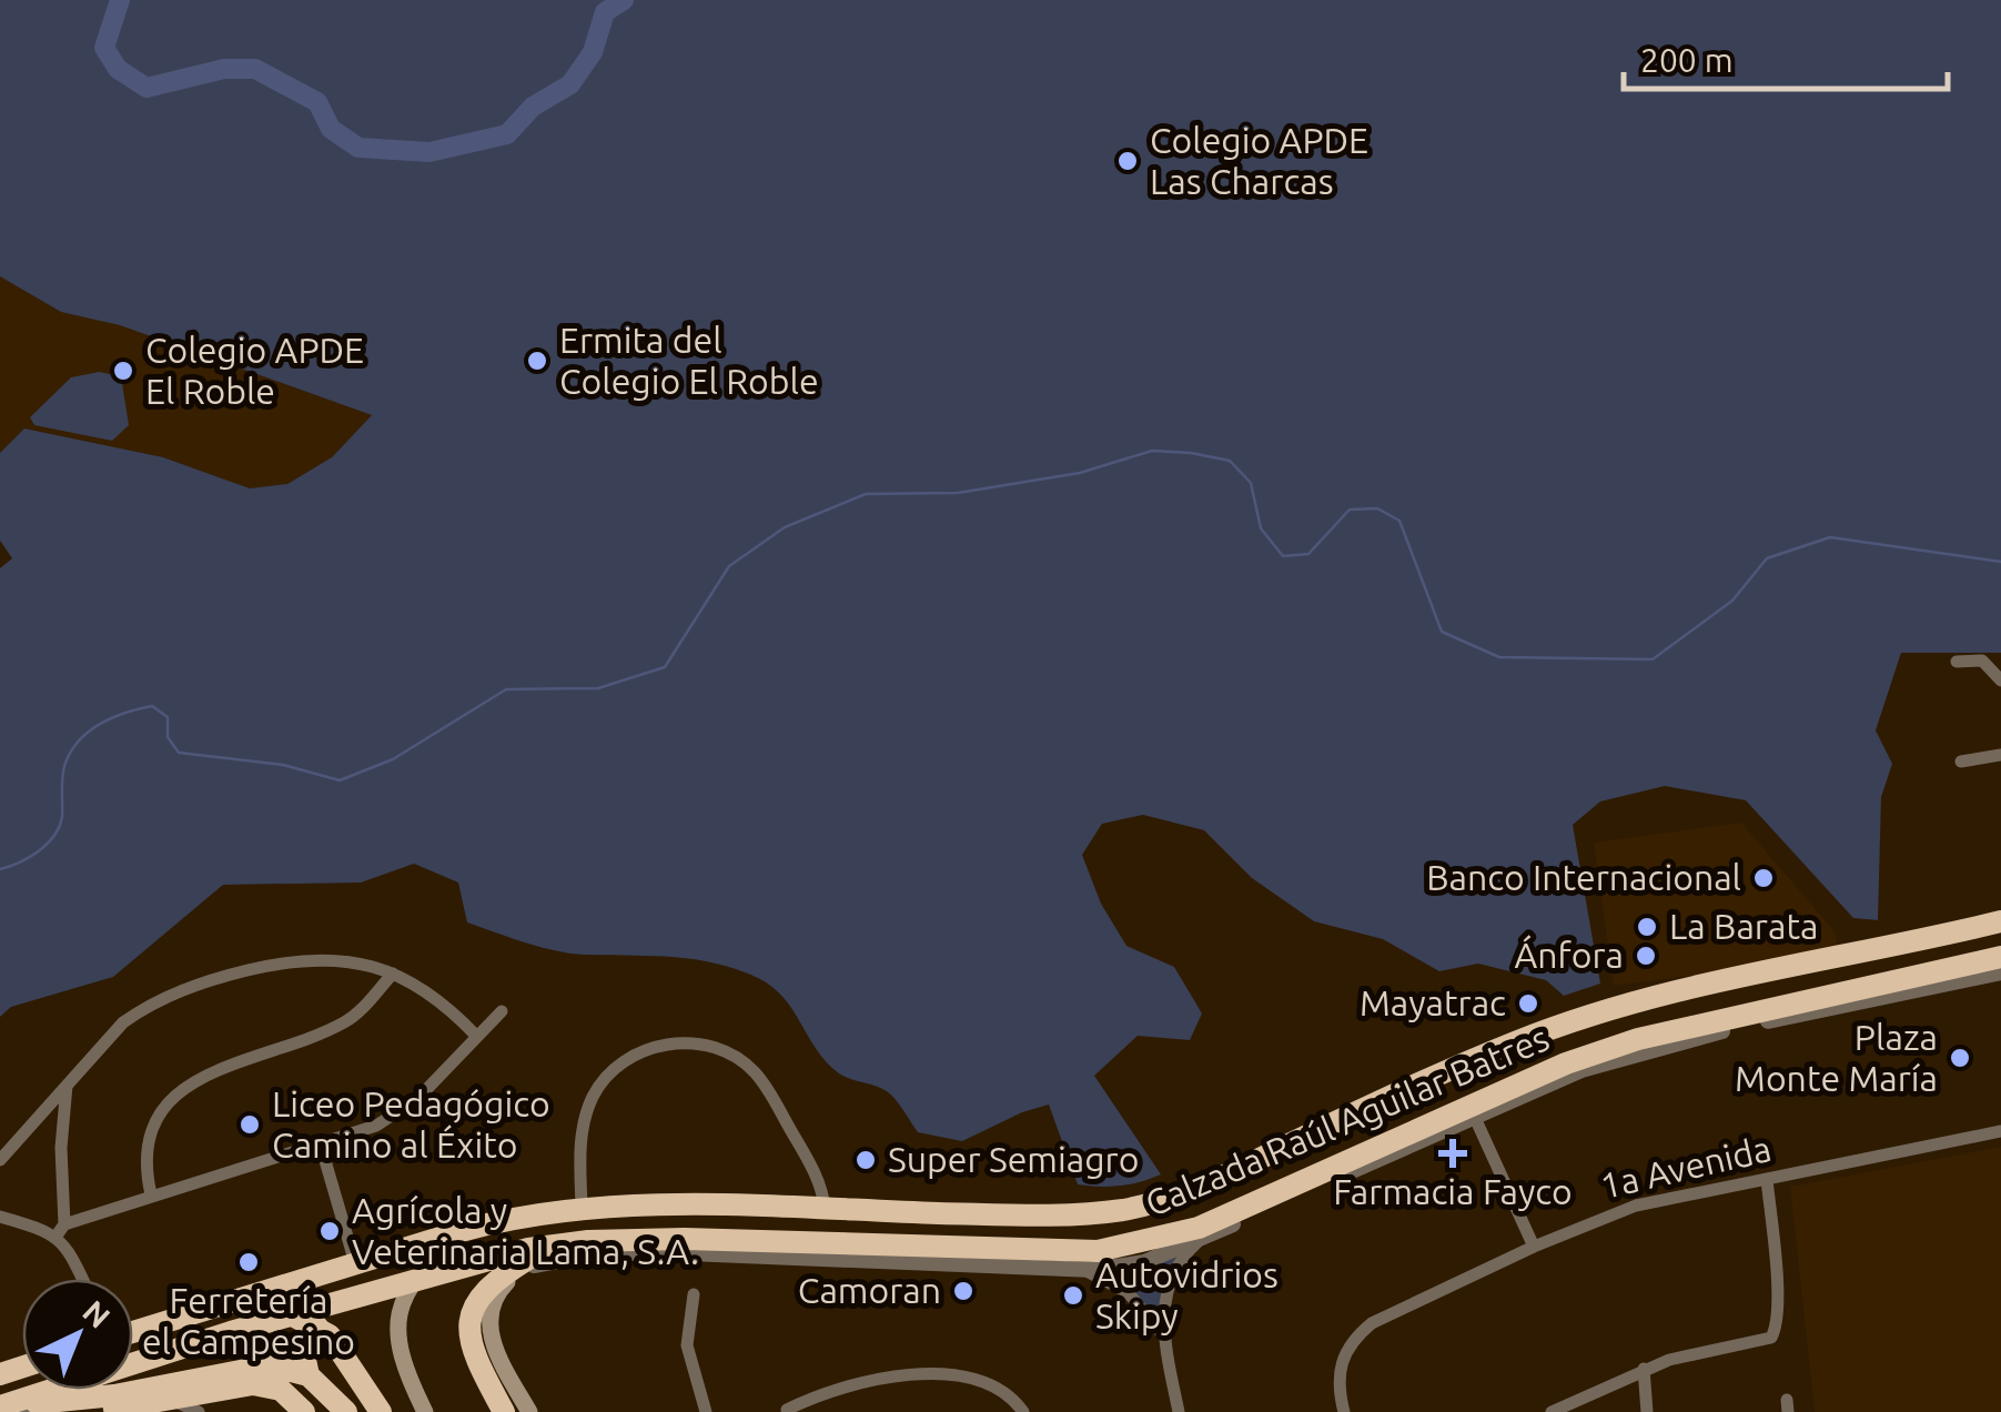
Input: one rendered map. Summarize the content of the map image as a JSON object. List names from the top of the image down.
{
  "streets": {
    "highway": ["Calzada Raúl Aguilar Batres"],
    "street": ["1a Avenida"]
  },
  "places": {
    "other": [
      "Colegio APDE Las Charcas",
      "Ermita del Colegio El Roble",
      "Colegio APDE El Roble",
      "Banco Internacional",
      "La Barata",
      "Ánfora",
      "Mayatrac",
      "Plaza Monte María",
      "Liceo Pedagógico Camino al Éxito",
      "Super Semiagro",
      "Agrícola y Veterinaria Lama, S.A.",
      "Ferretería el Campesino",
      "Camoran",
      "Autovidrios Skipy"
    ],
    "health": ["Farmacia Fayco"]
  },
  "scale_bar": "200 m",
  "north": "top right"
}
